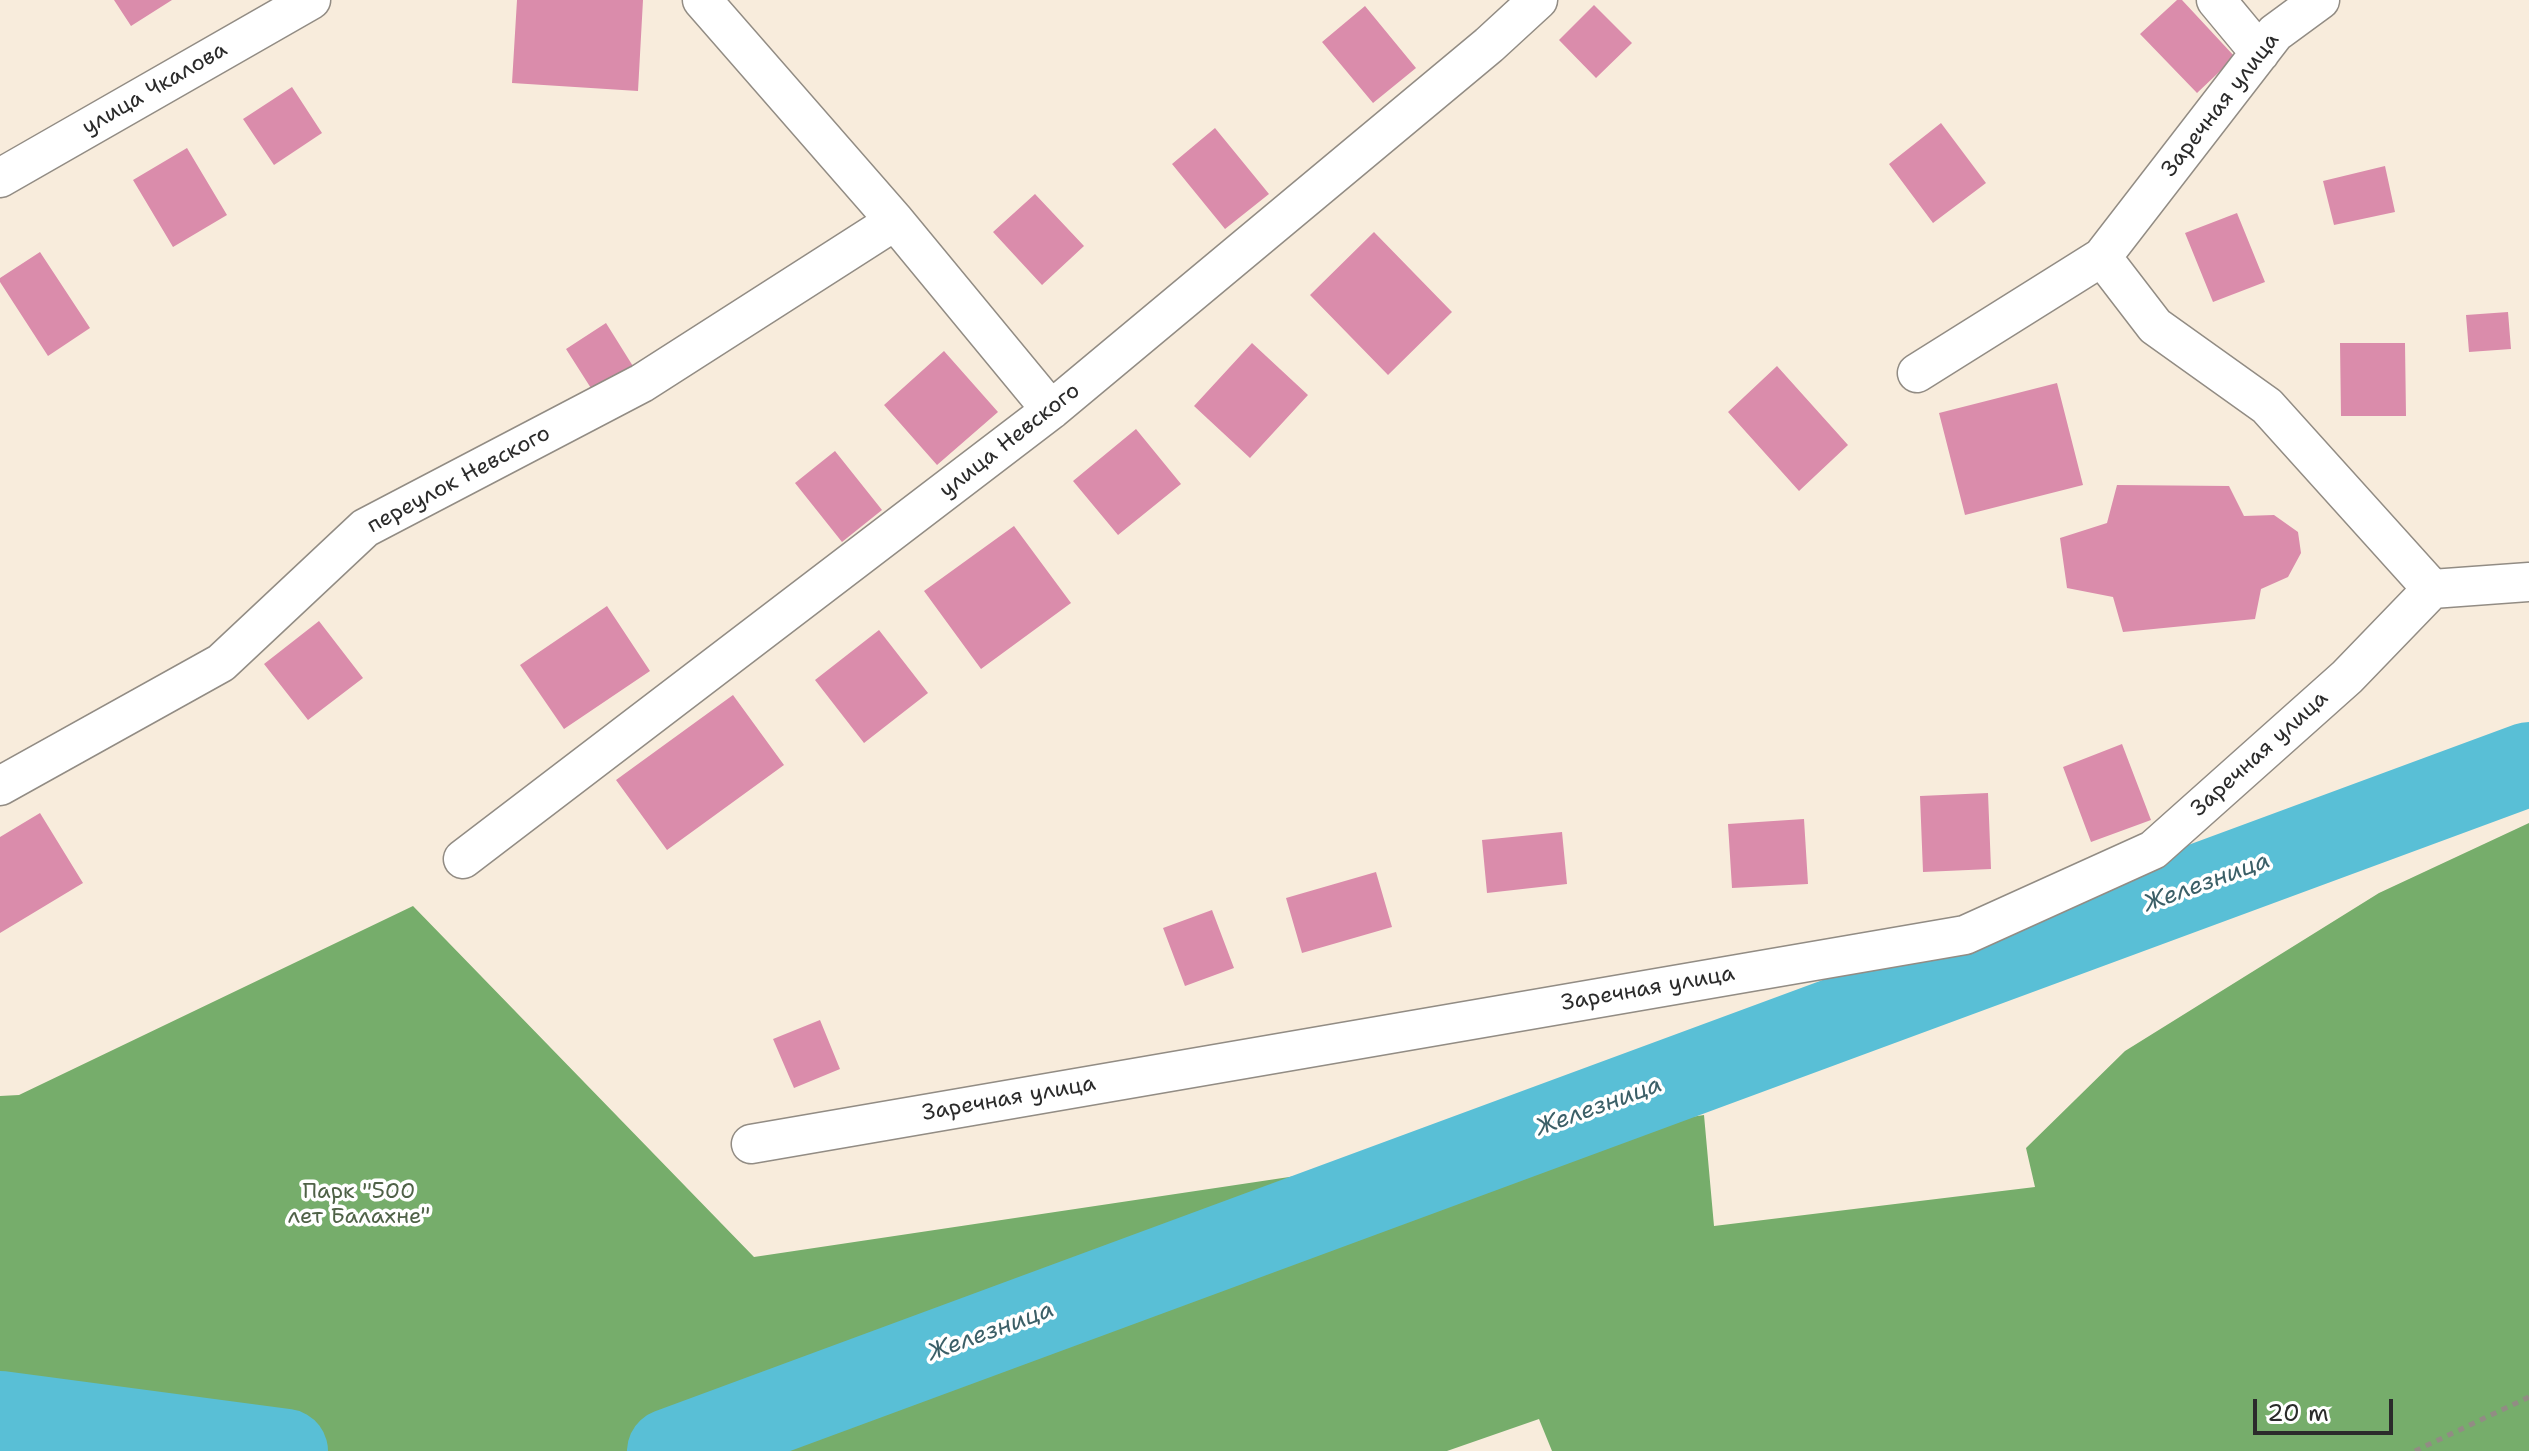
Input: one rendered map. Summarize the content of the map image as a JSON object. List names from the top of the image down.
{
  "streets": {
    "street": [
      "улица Чкалова",
      "Заречная улица",
      "улица Невского",
      "переулок Невского"
    ]
  },
  "water": ["Железница"],
  "parks": ["Парк \"500 лет Балахне\""],
  "scale_bar": "20 m"
}
